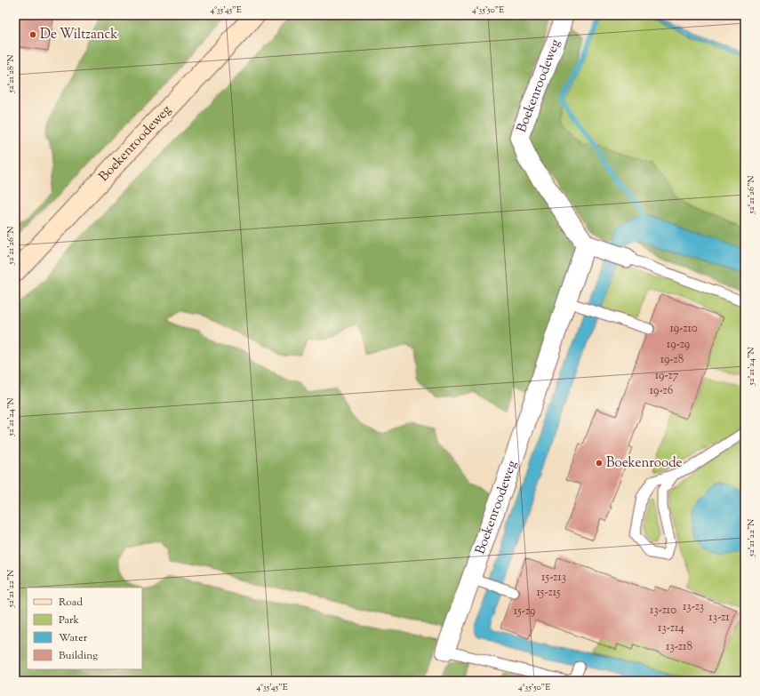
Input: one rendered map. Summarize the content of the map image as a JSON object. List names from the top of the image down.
{
  "streets": {
    "main road": ["Boekenroodeweg"]
  },
  "places": ["De Wiltzanck", "Boekenroode"],
  "house_numbers": [
    "19-z10",
    "19-z9",
    "19-z8",
    "19-z7",
    "19-z6",
    "15-z13",
    "15-z15",
    "13-z3",
    "13-z10",
    "15-z9",
    "13-z1",
    "13-z14",
    "13-z18"
  ],
  "legend": [
    "Road",
    "Park",
    "Water",
    "Building"
  ],
  "coordinates": [
    "4°35'45\"E",
    "4°35'50\"E",
    "52°21'28\"N",
    "52°21'26\"N",
    "52°21'24\"N",
    "52°21'22\"N"
  ]
}
